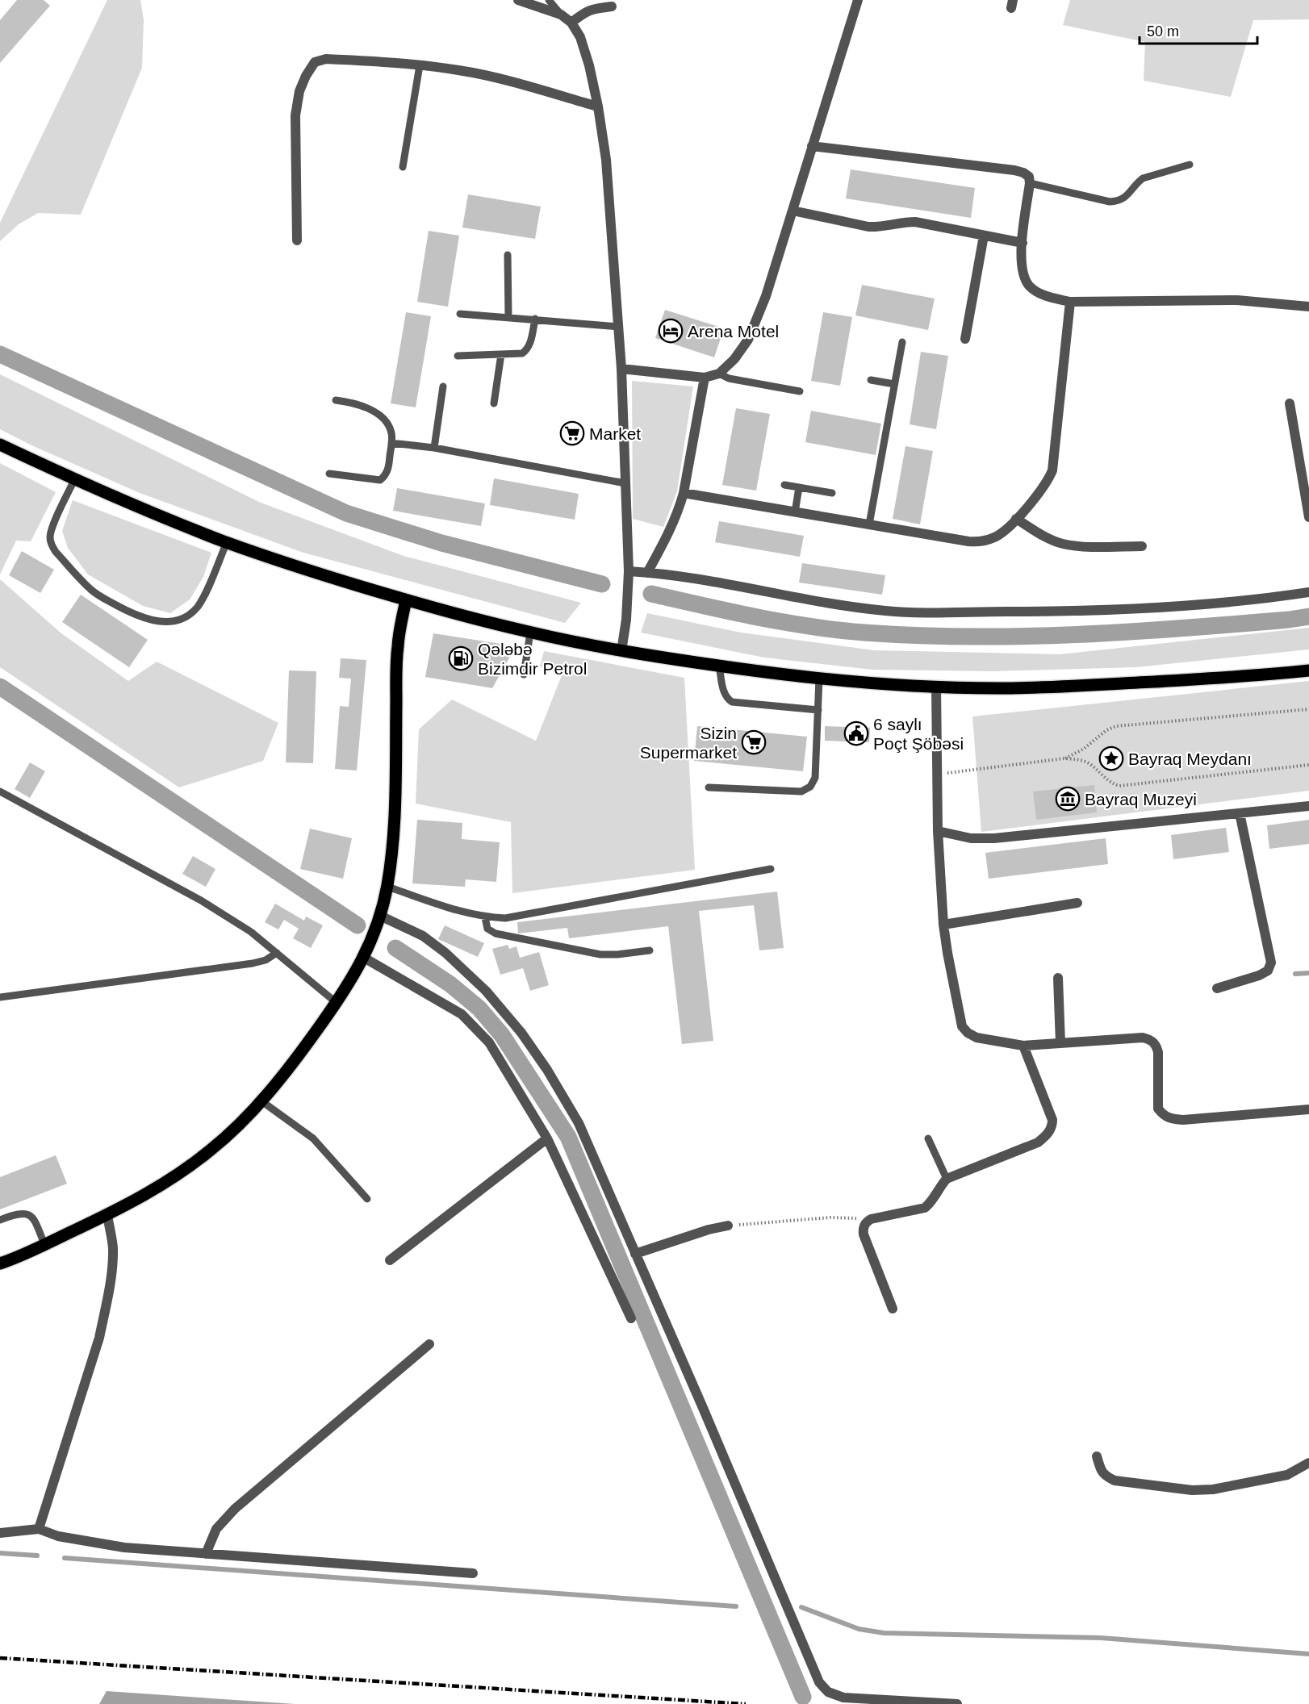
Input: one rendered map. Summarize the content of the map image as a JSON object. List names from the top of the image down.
{
  "places": {
    "hotel": ["Arena Motel"],
    "supermarket": ["Market", "Sizin Supermarket"],
    "fuel station": ["Qələbə Bizimdir Petrol"],
    "public building": ["6 saylı Poçt Şöbəsi"],
    "place": ["Bayraq Meydanı"],
    "museum": ["Bayraq Muzeyi"]
  },
  "scale_bar": "50 m"
}
